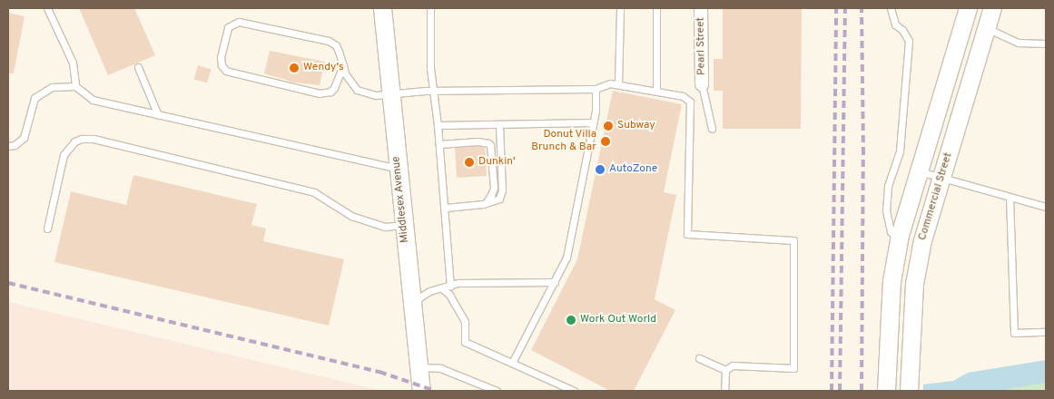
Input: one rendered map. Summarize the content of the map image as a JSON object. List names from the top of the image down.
{
  "streets": {
    "main road": ["Commercial Street", "Middlesex Avenue"],
    "street": ["Pearl Street"]
  },
  "places": [
    "Wendy's",
    "Subway",
    "Donut Villa Brunch & Bar",
    "Dunkin'",
    "AutoZone",
    "Work Out World"
  ]
}
